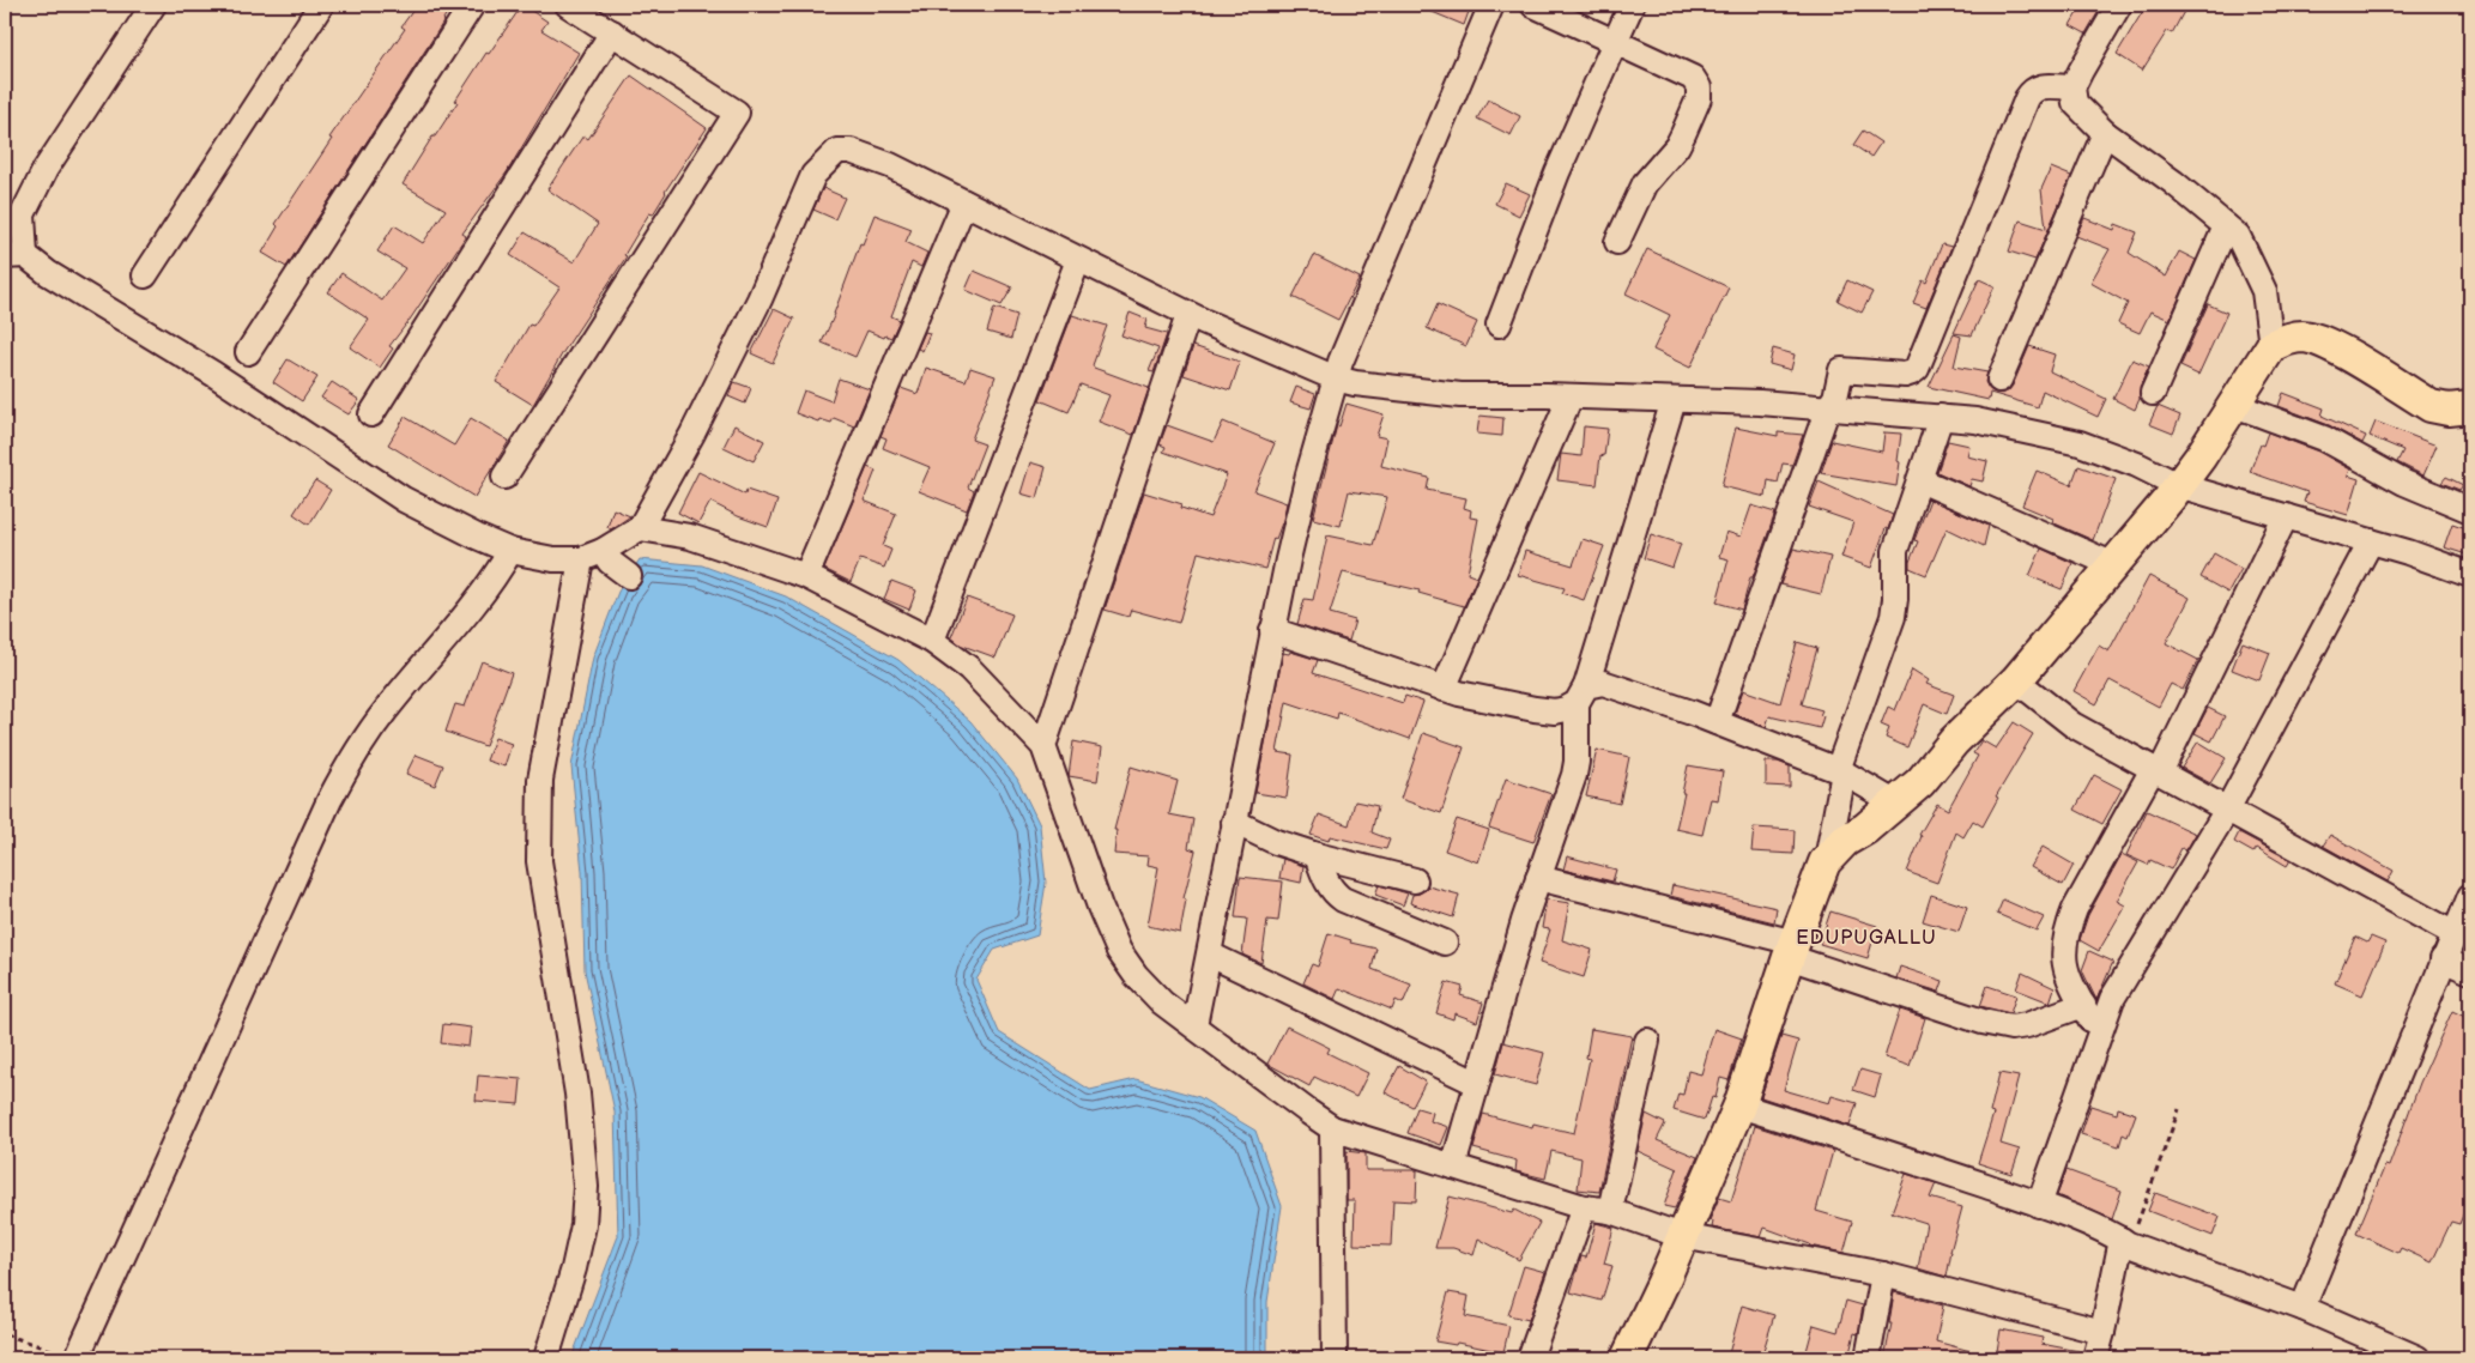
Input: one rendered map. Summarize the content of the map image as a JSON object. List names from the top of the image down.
{
  "districts": ["EDUPUGALLU"]
}
